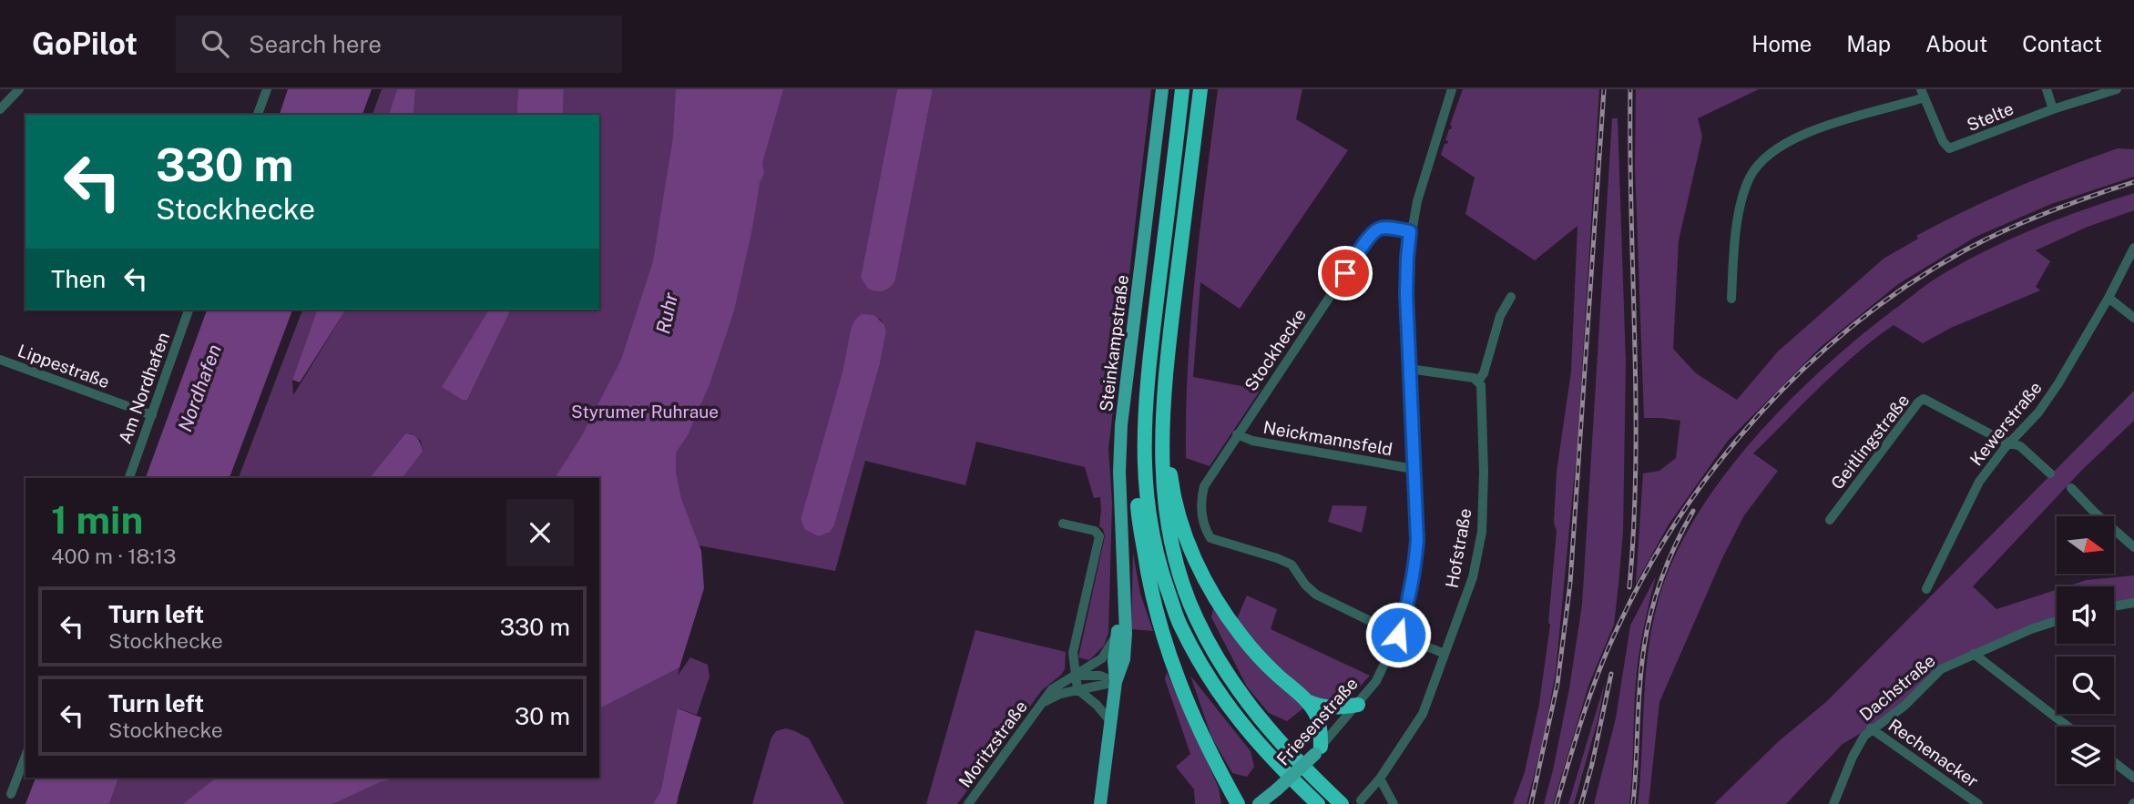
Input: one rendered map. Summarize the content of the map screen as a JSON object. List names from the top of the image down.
{
  "streets": {
    "main road": ["Steinkampstraße", "Friesenstraße"],
    "street": [
      "Stelte",
      "Stockhecke",
      "Lippestraße",
      "Am Nordhafen",
      "Kewerstraße",
      "Neickmannsfeld",
      "Geitlingstraße",
      "Hofstraße",
      "Dachstraße",
      "Moritzstraße",
      "Rechenacker"
    ]
  },
  "crossings": [
    ["Steinkampstraße", "Moritzstraße"],
    ["Stockhecke", "Neickmannsfeld"],
    ["Stockhecke", "Friesenstraße"],
    ["Lippestraße", "Am Nordhafen"],
    ["Kewerstraße", "Geitlingstraße"],
    ["Neickmannsfeld", "Friesenstraße"],
    ["Dachstraße", "Rechenacker"]
  ],
  "water": ["Ruhr", "Nordhafen"],
  "parks": ["Styrumer Ruhraue"],
  "north": "right",
  "page": {
    "header": "GoPilot",
    "search": "Search here",
    "nav": [
      "Home",
      "Map",
      "About",
      "Contact"
    ],
    "turn": ["330 m", "Stockhecke"],
    "then": "Then",
    "heading": ["1 min", "400 m · 18:13"],
    "list": [
      {
        "name": "Turn left",
        "note": "Stockhecke",
        "value": "330 m"
      },
      {
        "name": "Turn left",
        "note": "Stockhecke",
        "value": "30 m"
      }
    ]
  }
}
